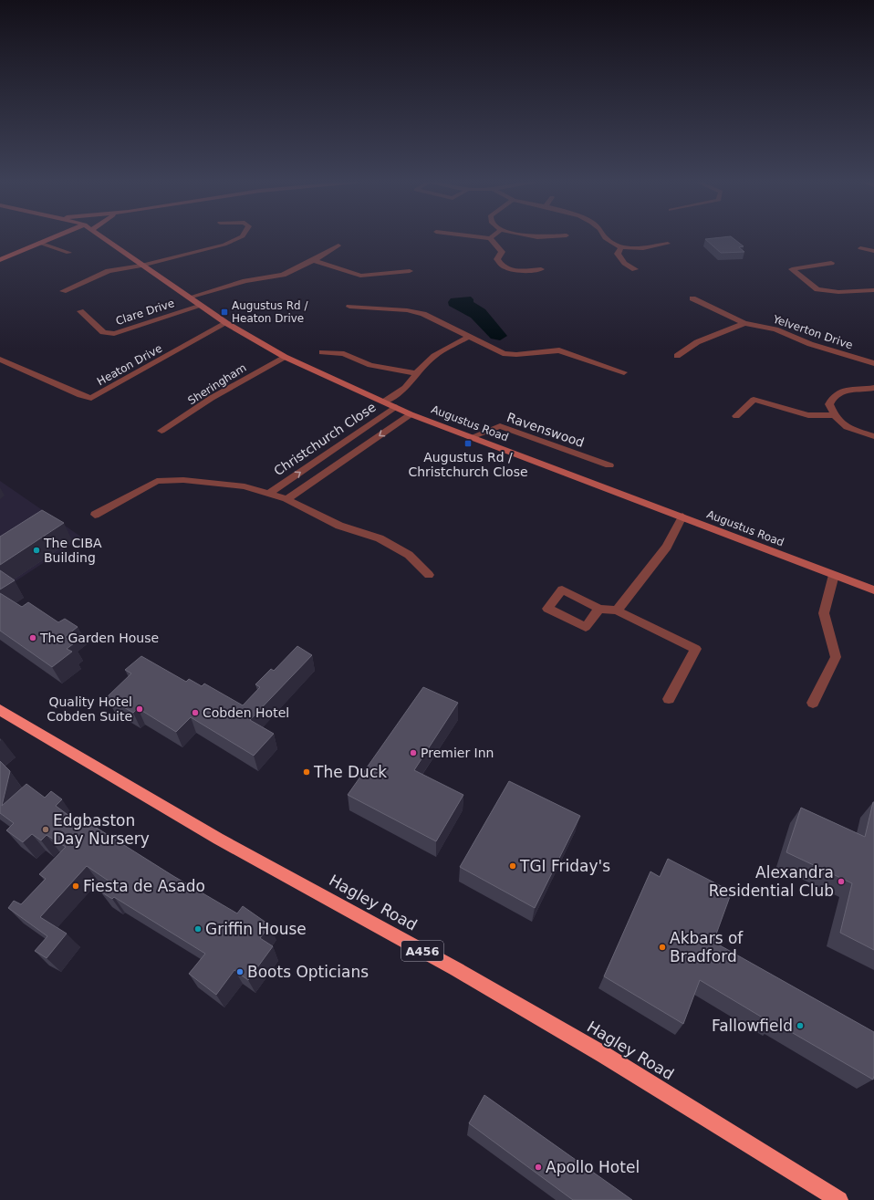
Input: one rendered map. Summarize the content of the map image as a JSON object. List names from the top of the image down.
{
  "streets": {
    "highway": ["Hagley Road", "A456"],
    "street": [
      "Clare Drive",
      "Yelverton Drive",
      "Heaton Drive",
      "Sheringham",
      "Augustus Road",
      "Ravenswood",
      "Christchurch Close"
    ]
  },
  "crossings": [
    ["Clare Drive", "Augustus Road"],
    ["Heaton Drive", "Augustus Road"],
    ["Sheringham", "Augustus Road"],
    ["Augustus Road", "Ravenswood"],
    ["Augustus Road", "Christchurch Close"]
  ],
  "places": {
    "transit": ["Augustus Rd / Heaton Drive", "Augustus Rd / Christchurch Close"],
    "other": [
      "The CIBA Building",
      "The Garden House",
      "Quality Hotel Cobden Suite",
      "Cobden Hotel",
      "Premier Inn",
      "The Duck",
      "Edgbaston Day Nursery",
      "TGI Friday's",
      "Alexandra Residential Club",
      "Fiesta de Asado",
      "Griffin House",
      "Akbars of Bradford",
      "Boots Opticians",
      "Fallowfield",
      "Apollo Hotel"
    ]
  }
}
